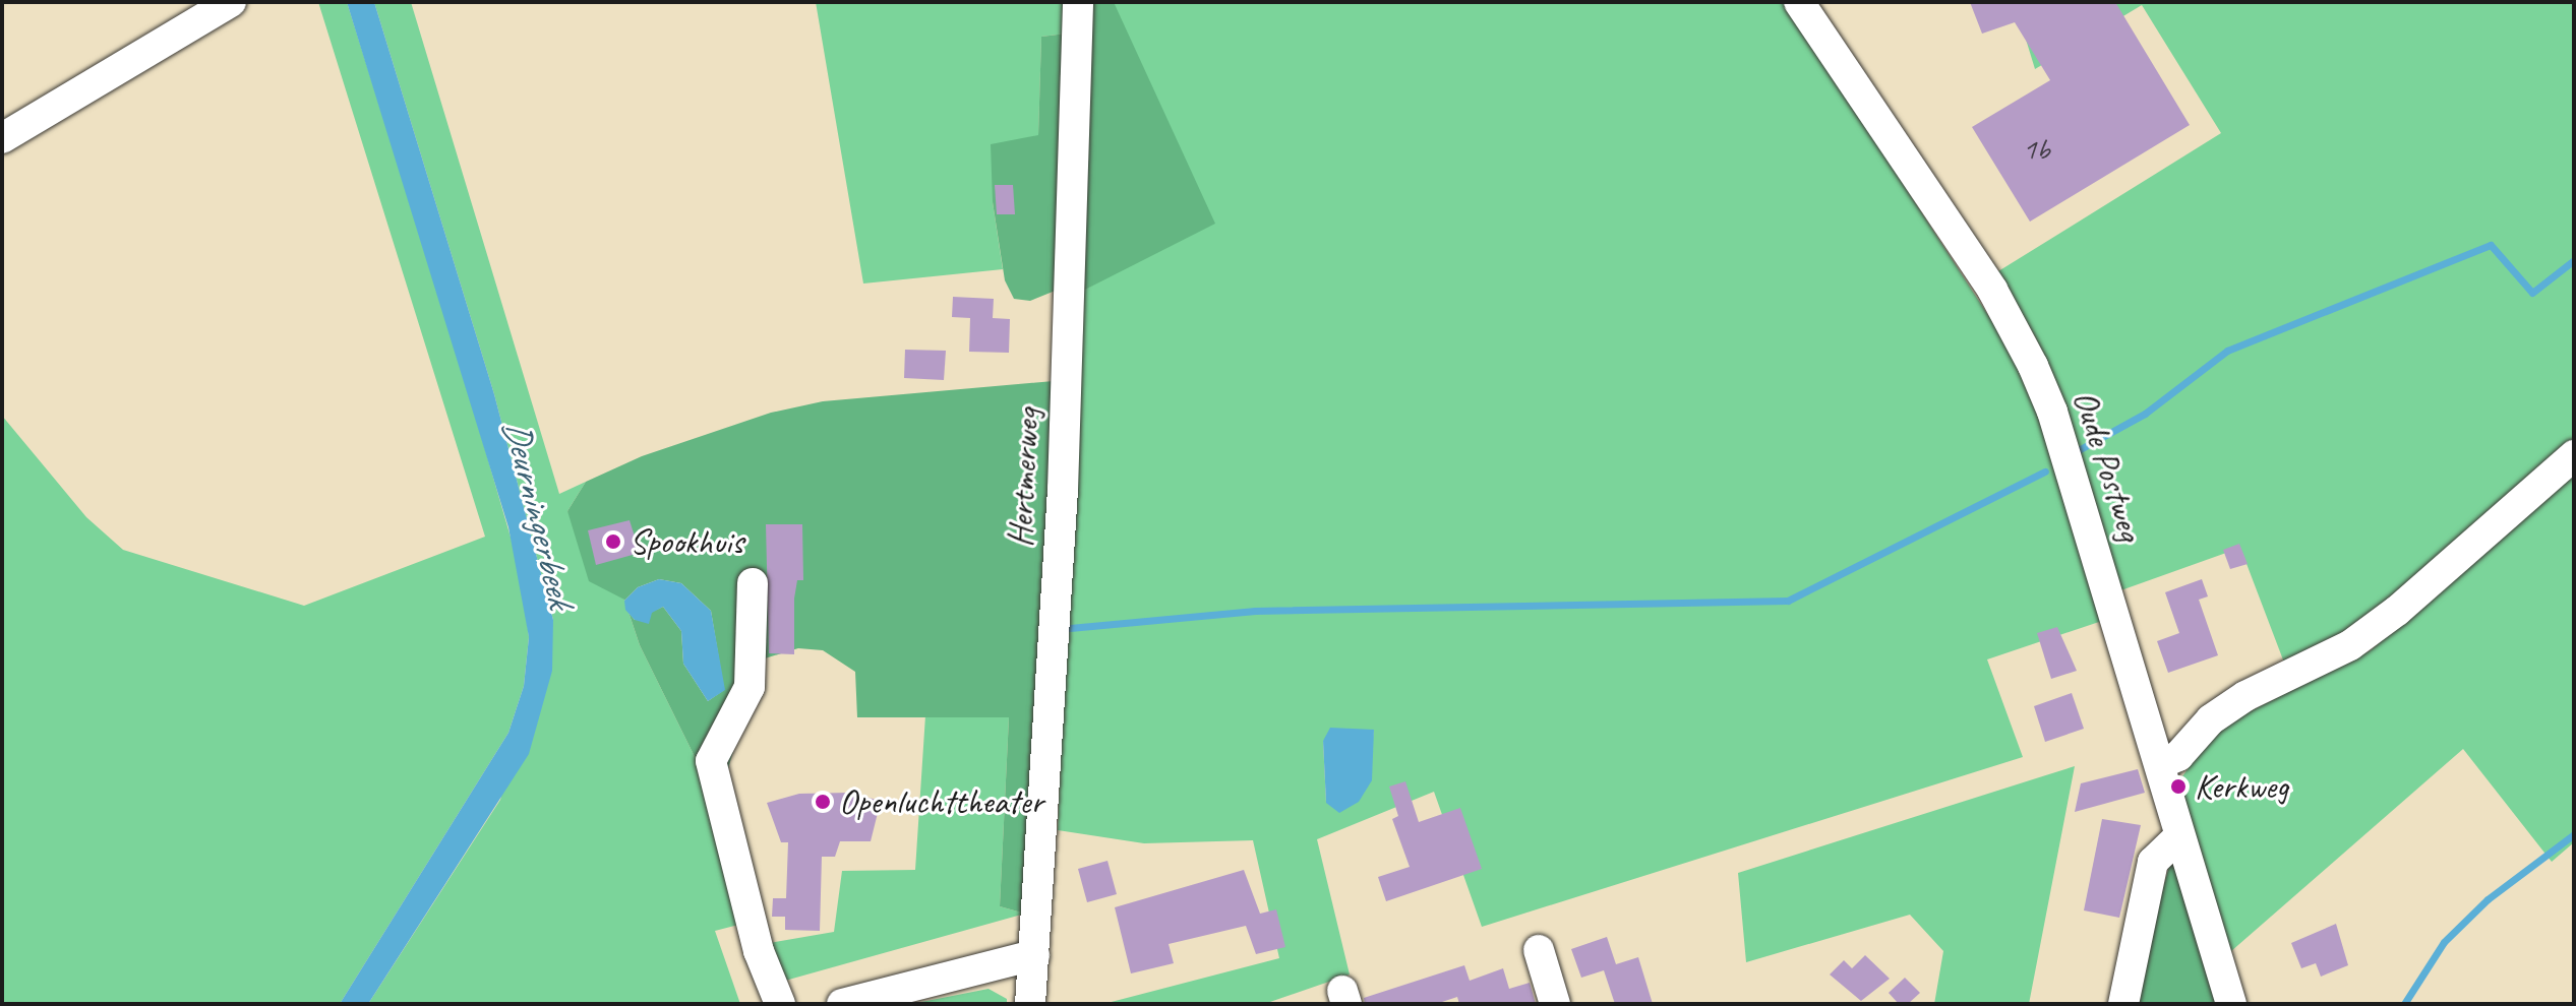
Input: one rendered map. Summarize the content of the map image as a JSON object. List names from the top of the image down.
{
  "streets": {
    "street": ["Oude Postweg", "Hertmerweg"]
  },
  "water": ["Deurningerbeek"],
  "places": ["Spookhuis", "Kerkweg", "Openluchttheater"],
  "house_numbers": ["1b"]
}
